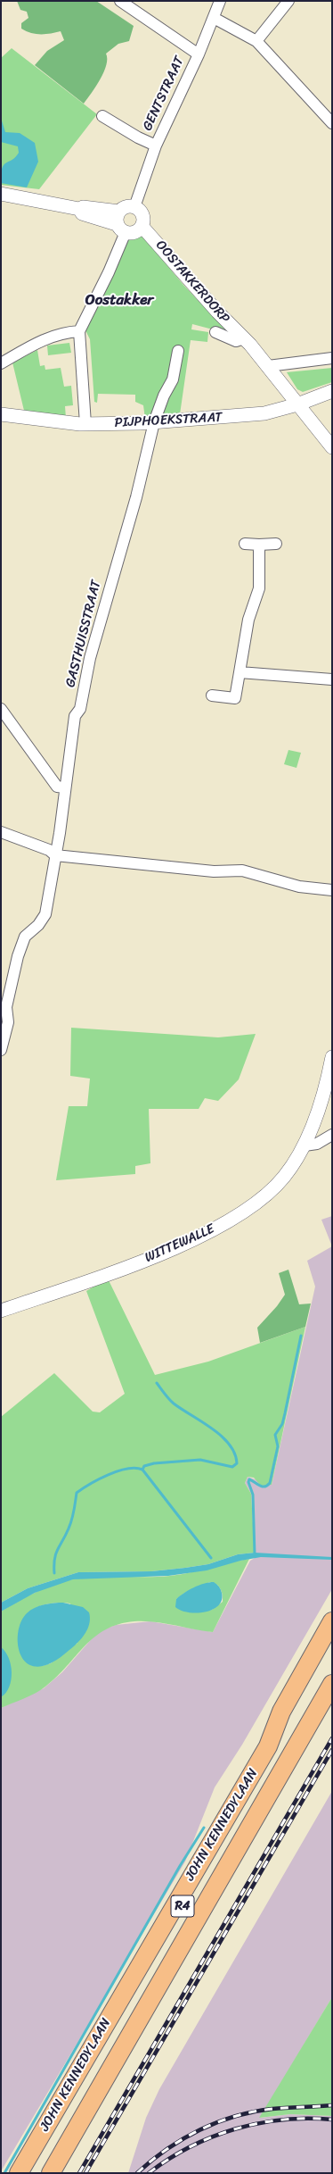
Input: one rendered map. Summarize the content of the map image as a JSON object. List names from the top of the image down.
{
  "streets": {
    "highway": ["JOHN KENNEDYLAAN", "R4"],
    "street": [
      "GENTSTRAAT",
      "OOSTAKKERDORP",
      "PIJPHOEKSTRAAT",
      "GASTHUISSTRAAT",
      "WITTEWALLE"
    ]
  },
  "crossings": [
    ["GENTSTRAAT", "OOSTAKKERDORP"],
    ["OOSTAKKERDORP", "PIJPHOEKSTRAAT"],
    ["PIJPHOEKSTRAAT", "GASTHUISSTRAAT"]
  ],
  "districts": ["Oostakker"]
}
